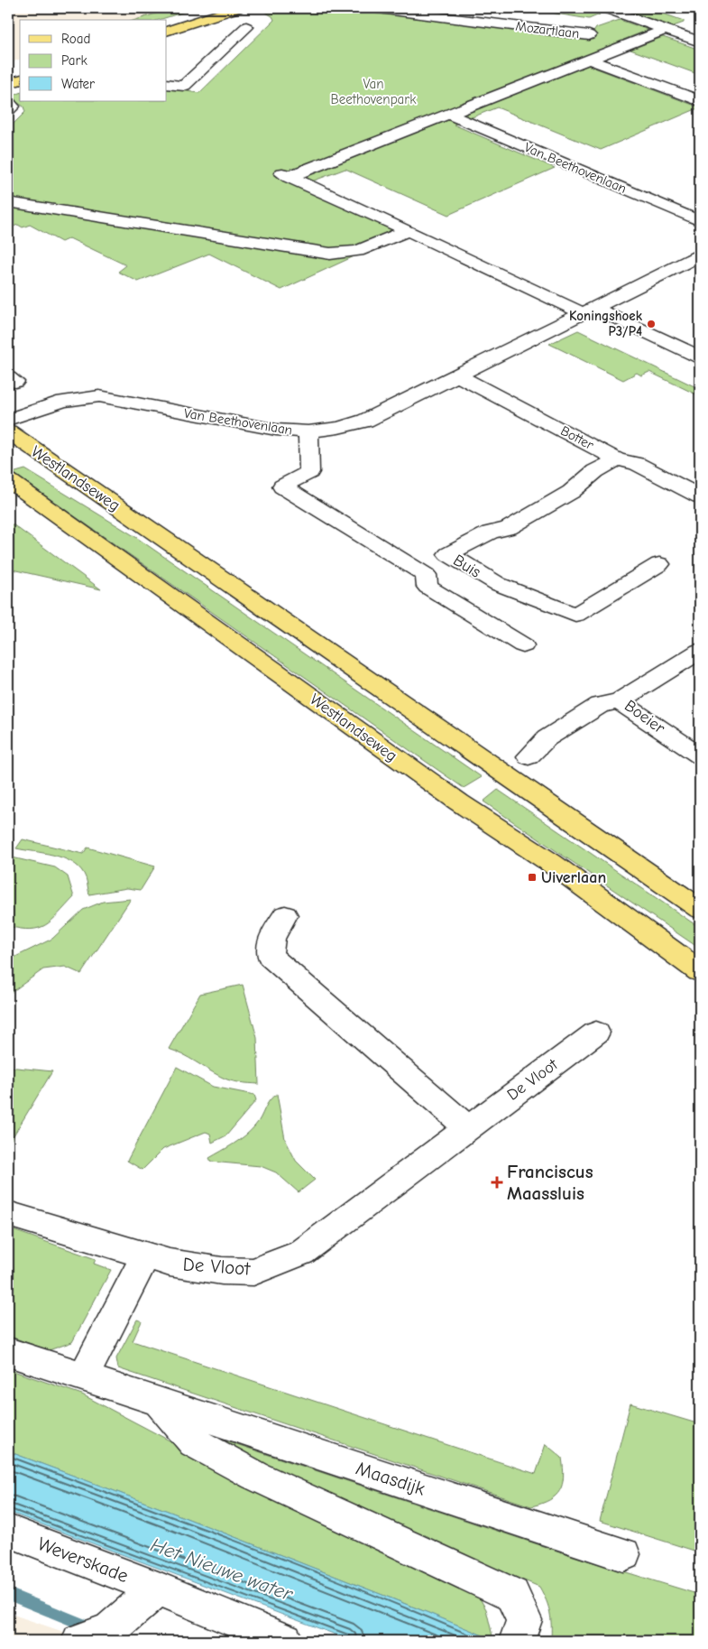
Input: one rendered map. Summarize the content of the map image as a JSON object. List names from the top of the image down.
{
  "streets": {
    "main road": ["Westlandseweg"],
    "street": [
      "Mozartlaan",
      "Van Beethovenlaan",
      "Botter",
      "Buis",
      "Boeier",
      "De Vloot",
      "Maasdijk",
      "Weverskade"
    ]
  },
  "crossings": [
    ["Van Beethovenlaan", "Botter"],
    ["Botter", "Buis"]
  ],
  "water": ["Het Nieuwe water"],
  "parks": ["Van Beethovenpark"],
  "places": {
    "other": ["Koningshoek P3/P4"],
    "transit": ["Uiverlaan"],
    "health": ["Franciscus Maassluis"]
  },
  "legend": ["Road", "Park", "Water"]
}
